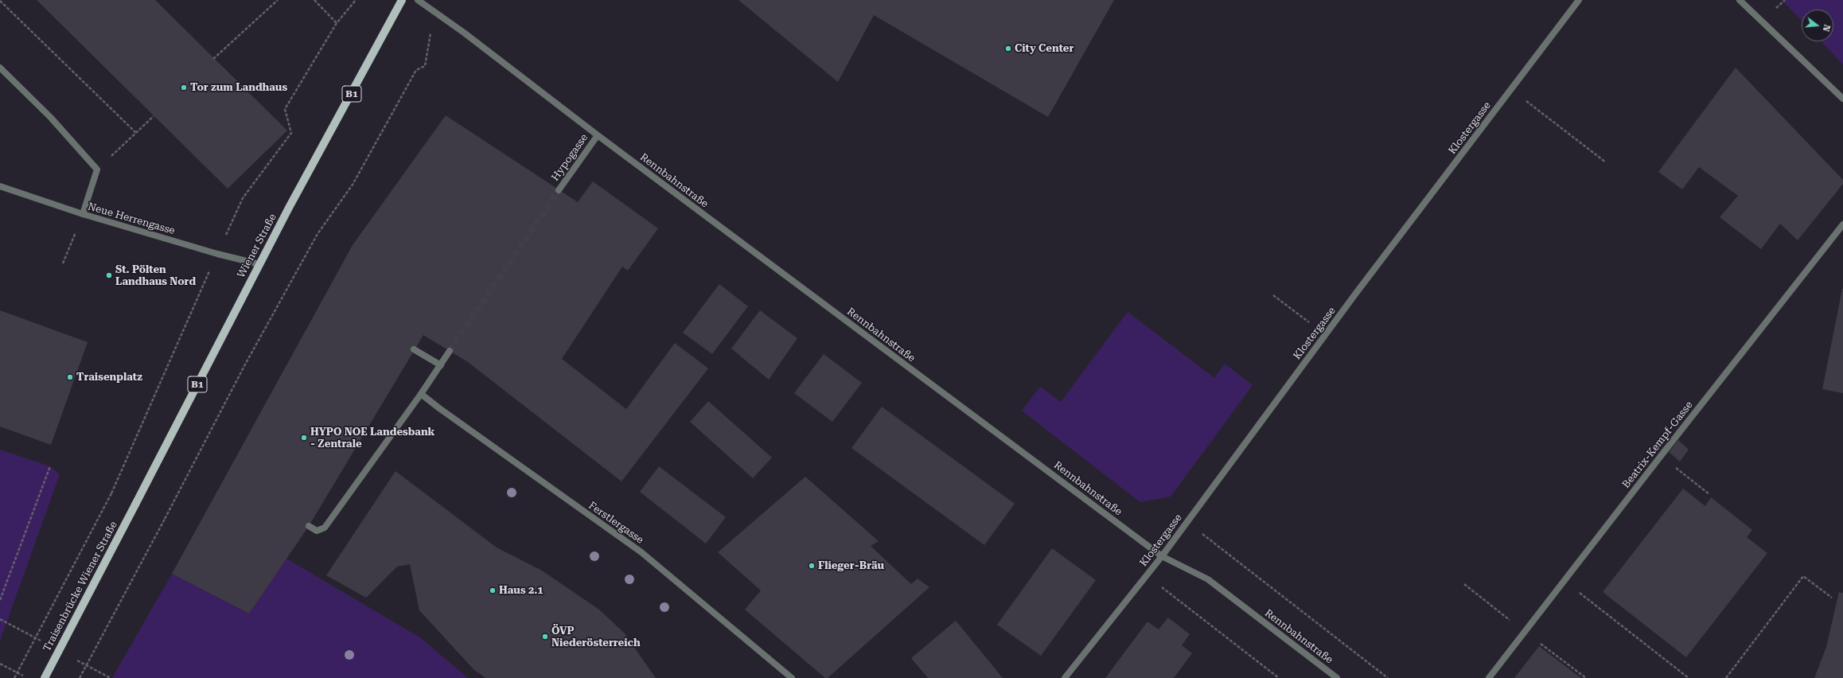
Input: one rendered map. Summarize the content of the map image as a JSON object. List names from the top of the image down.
{
  "streets": {
    "main road": ["B1", "Wiener Straße", "Traisenbrücke Wiener Straße"],
    "street": [
      "Klostergasse",
      "Hypogasse",
      "Rennbahnstraße",
      "Neue Herrengasse",
      "Beatrix-Kempf-Gasse",
      "Ferstlergasse"
    ]
  },
  "crossings": [
    ["Klostergasse", "Rennbahnstraße"],
    ["Hypogasse", "Rennbahnstraße"],
    ["Neue Herrengasse", "Wiener Straße"],
    ["Wiener Straße", "Traisenbrücke Wiener Straße"]
  ],
  "places": [
    "City Center",
    "Tor zum Landhaus",
    "St. Pölten Landhaus Nord",
    "Traisenplatz",
    "HYPO NOE Landesbank - Zentrale",
    "Flieger-Bräu",
    "Haus 2.1",
    "ÖVP Niederösterreich"
  ],
  "north": "right"
}
